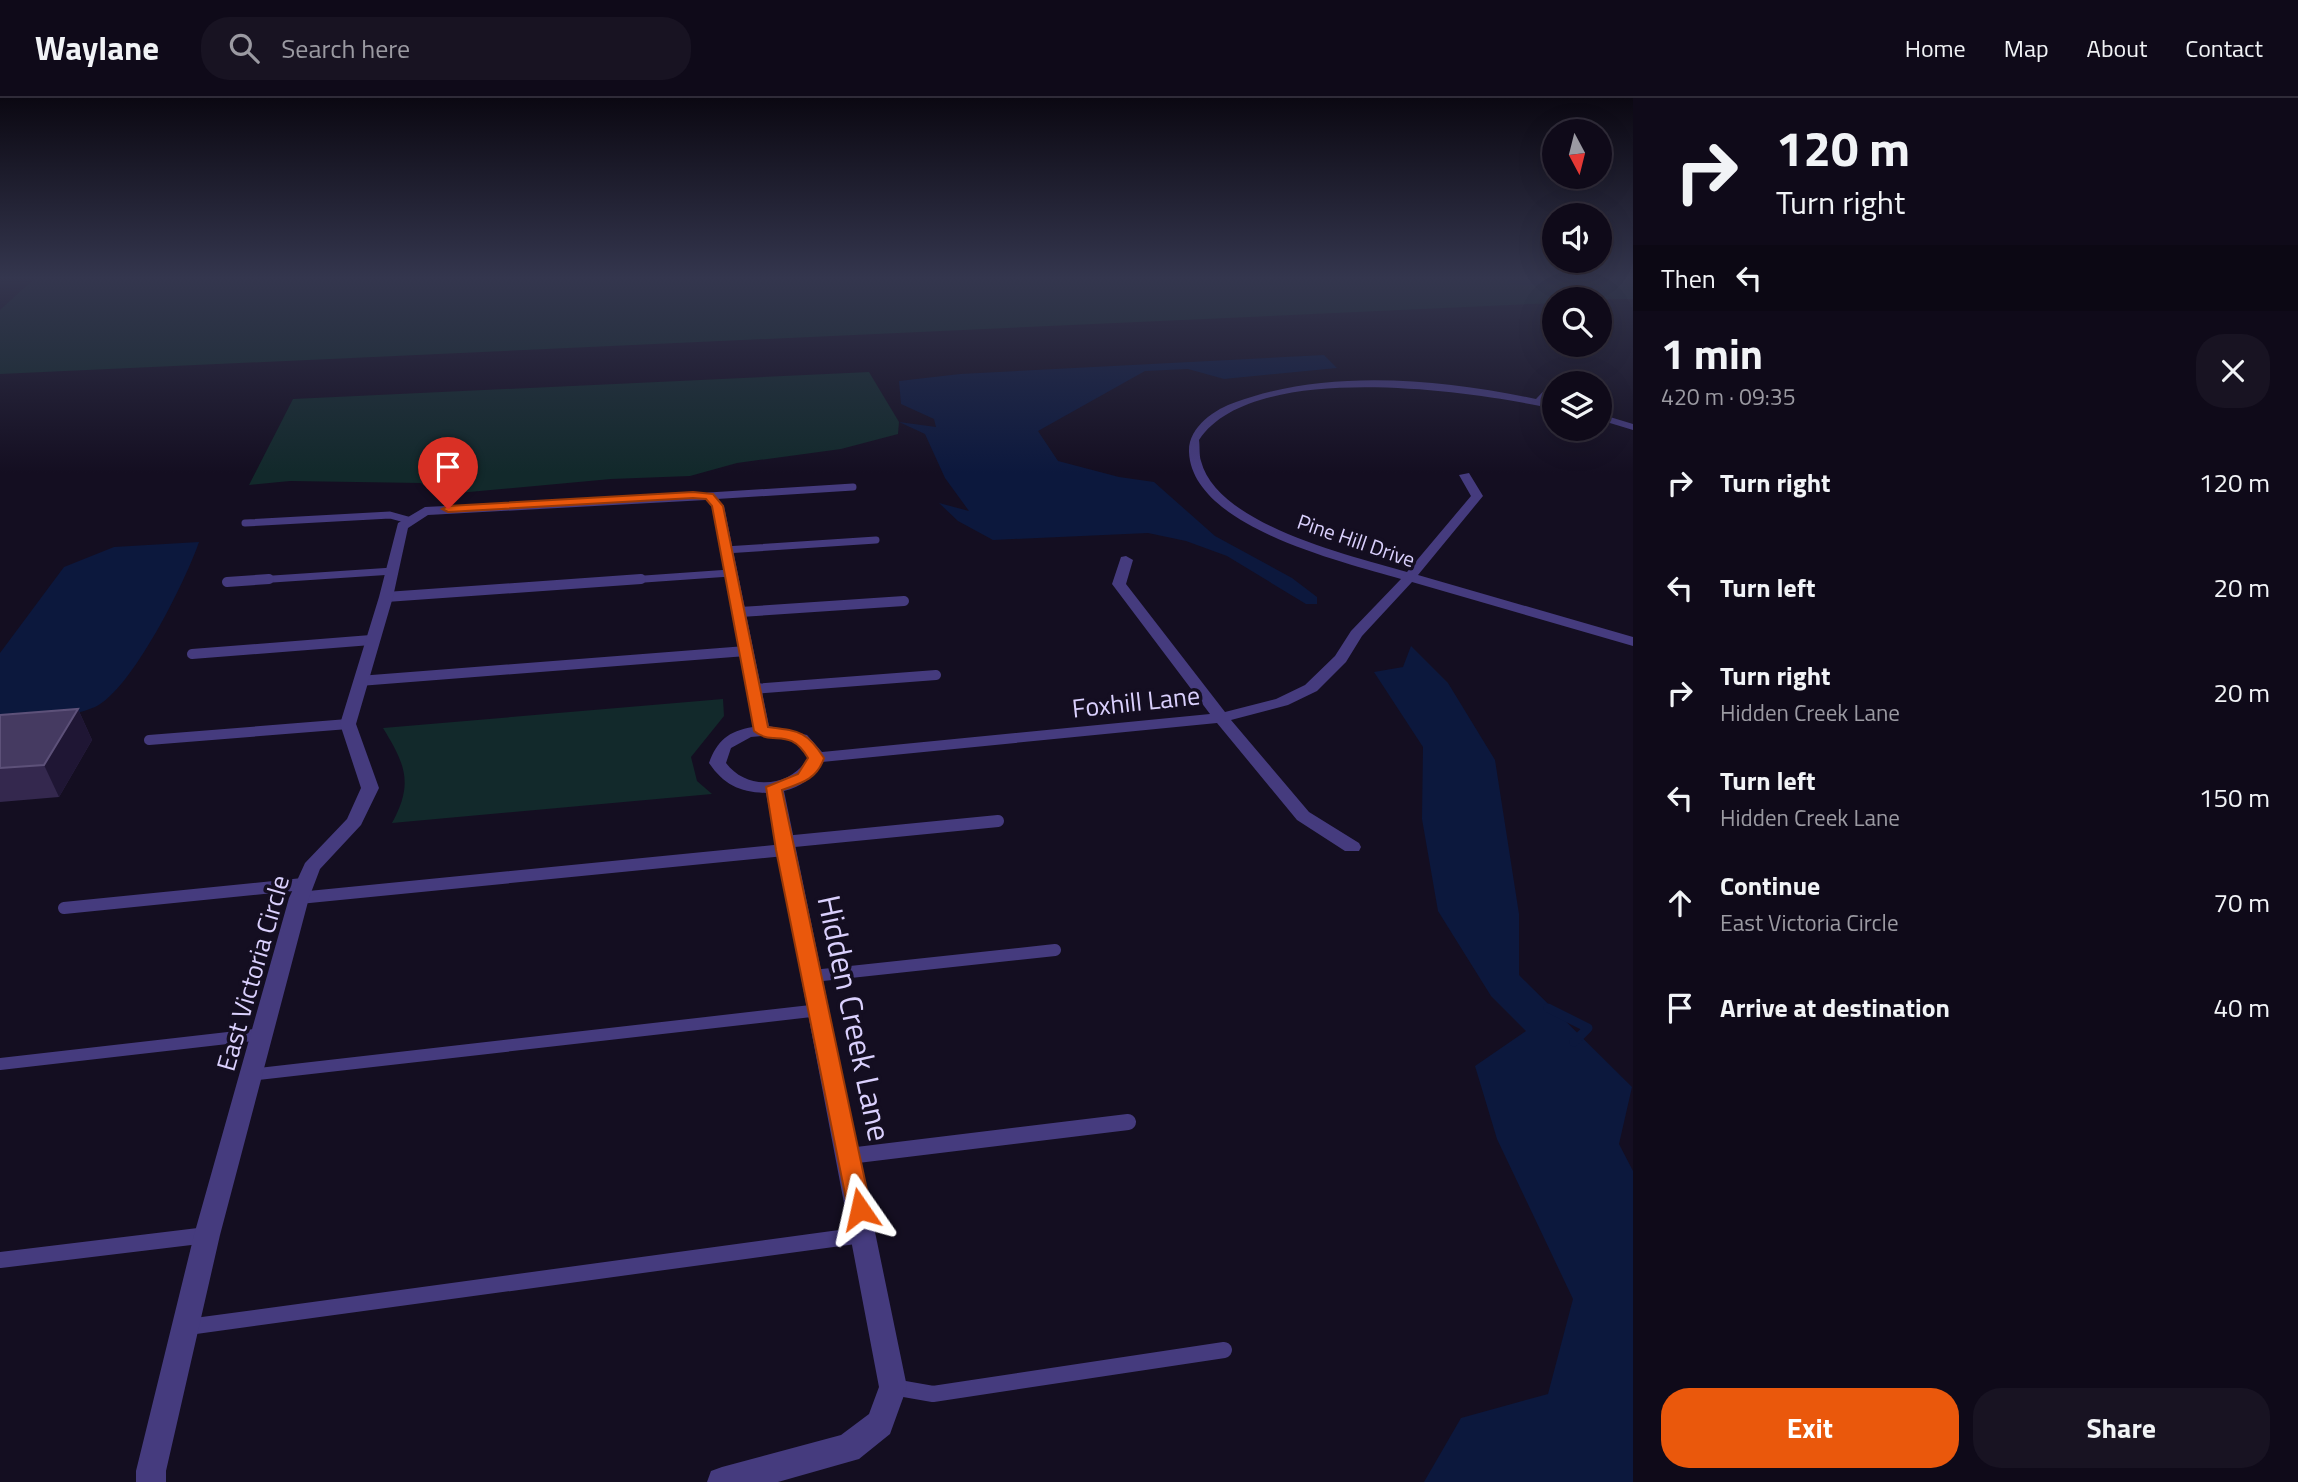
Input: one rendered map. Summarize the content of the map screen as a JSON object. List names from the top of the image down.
{
  "streets": {
    "street": [
      "Pine Hill Drive",
      "Foxhill Lane",
      "East Victoria Circle",
      "Hidden Creek Lane"
    ]
  },
  "crossings": [
    ["Pine Hill Drive", "Foxhill Lane"],
    ["Foxhill Lane", "Hidden Creek Lane"]
  ],
  "north": "bottom",
  "page": {
    "header": "Waylane",
    "search": "Search here",
    "nav": [
      "Home",
      "Map",
      "About",
      "Contact"
    ],
    "turn": ["120 m", "Turn right"],
    "then": "Then",
    "heading": ["1 min", "420 m · 09:35"],
    "list": [
      {
        "name": "Turn right",
        "value": "120 m"
      },
      {
        "name": "Turn left",
        "value": "20 m"
      },
      {
        "name": "Turn right",
        "note": "Hidden Creek Lane",
        "value": "20 m"
      },
      {
        "name": "Turn left",
        "note": "Hidden Creek Lane",
        "value": "150 m"
      },
      {
        "name": "Continue",
        "note": "East Victoria Circle",
        "value": "70 m"
      },
      {
        "name": "Arrive at destination",
        "value": "40 m"
      }
    ],
    "buttons": ["Exit", "Share"]
  }
}
